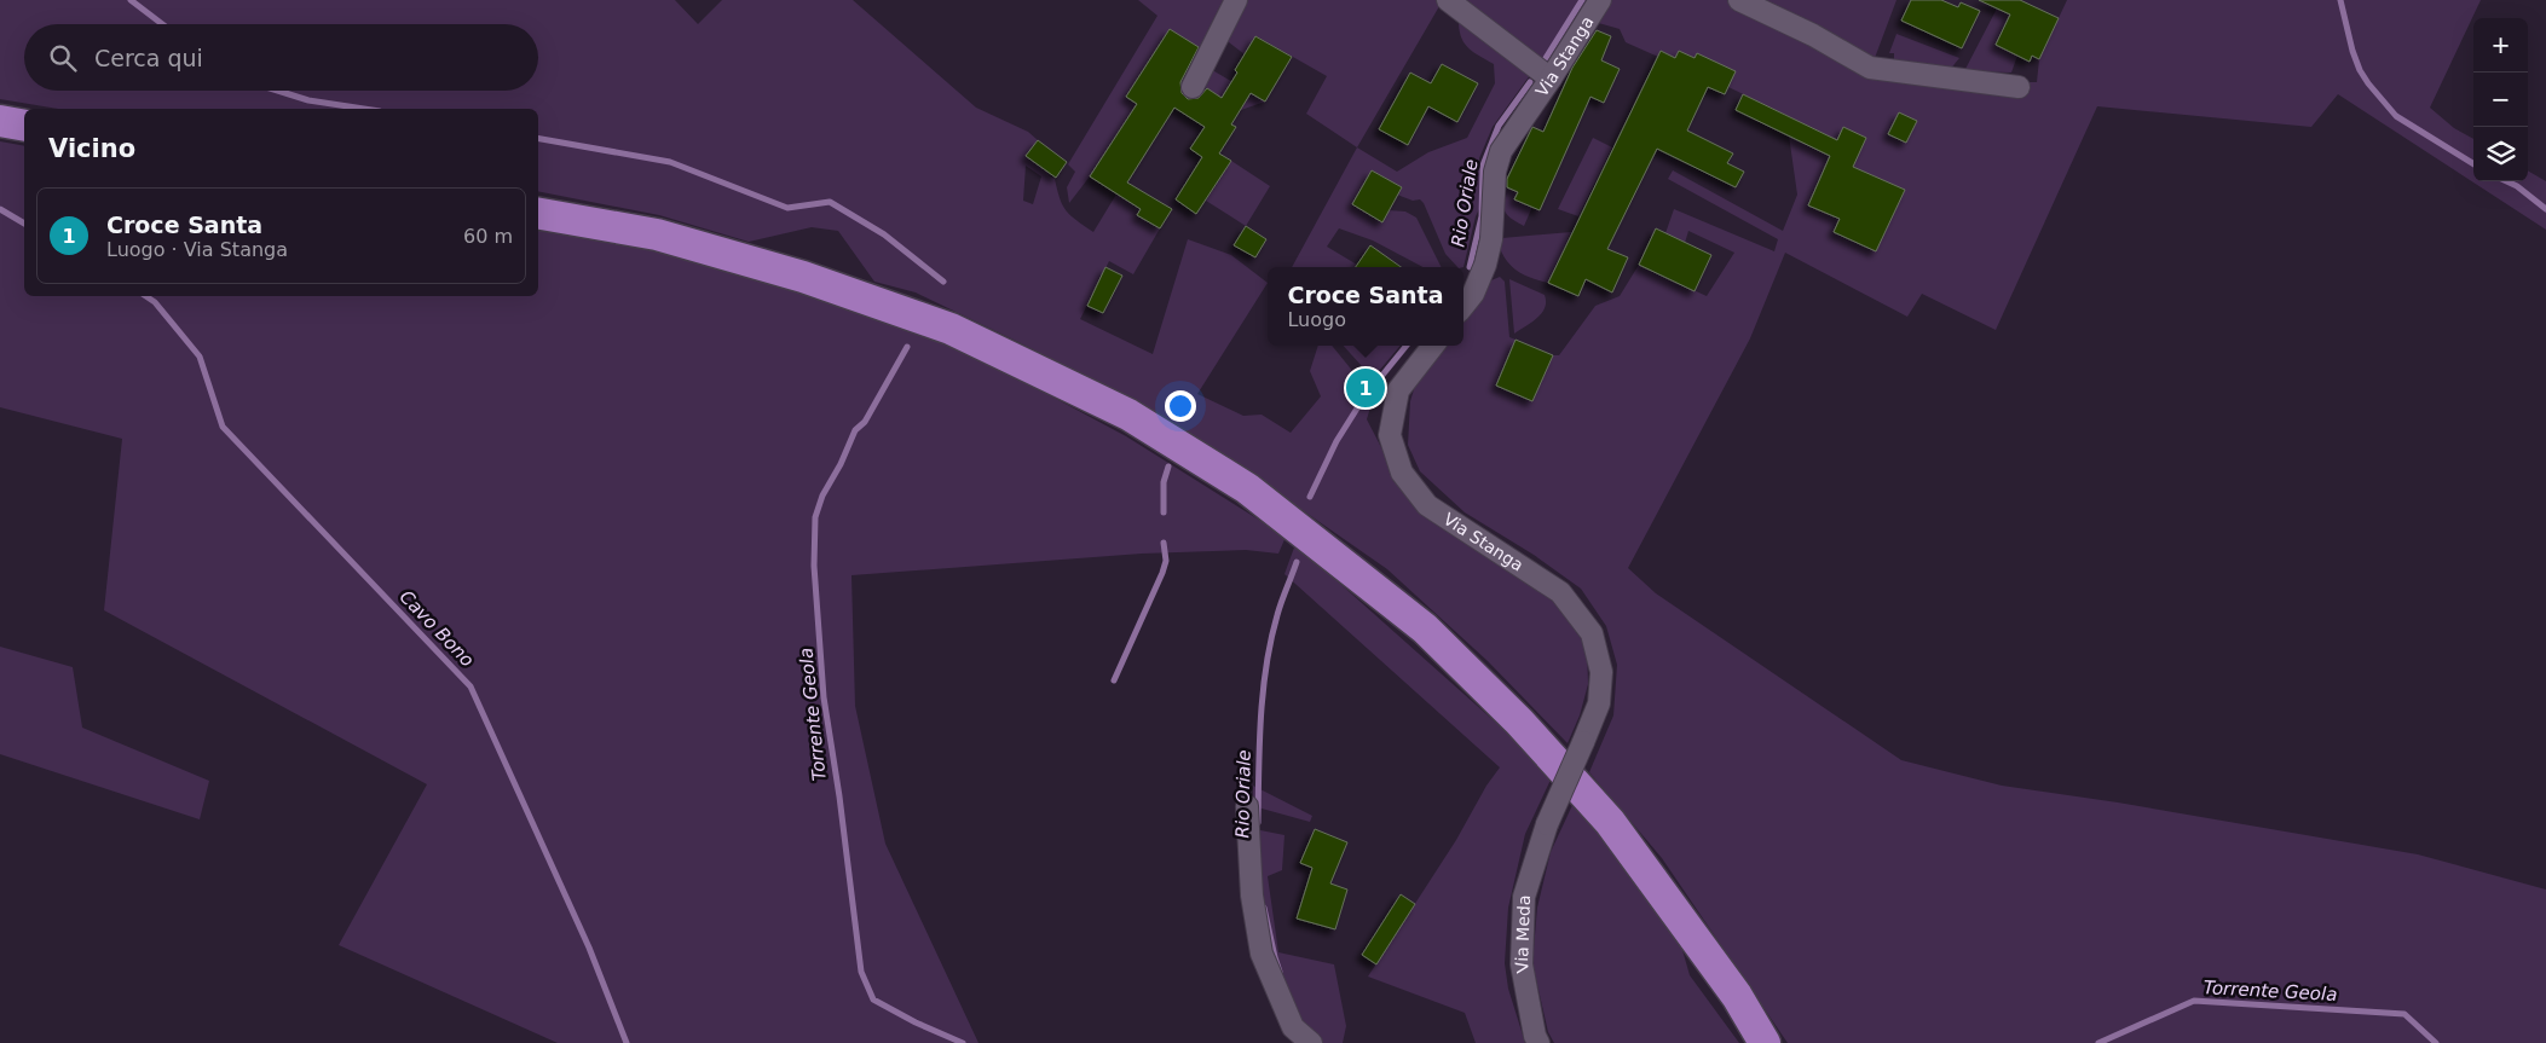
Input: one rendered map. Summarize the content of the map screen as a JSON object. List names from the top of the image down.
{
  "streets": {
    "street": ["Via Stanga", "Via Meda"]
  },
  "crossings": [
    ["Via Stanga", "Via Meda"]
  ],
  "water": ["Rio Oriale", "Cavo Bono", "Torrente Geola"],
  "page": {
    "map_buttons": ["+", "−"],
    "search": "Cerca qui",
    "heading": "Vicino",
    "list": [
      {
        "mark": "1",
        "name": "Croce Santa",
        "note": "Luogo · Via Stanga",
        "value": "60 m"
      }
    ],
    "popup": ["Croce Santa", "Luogo"],
    "pins": "1"
  }
}
